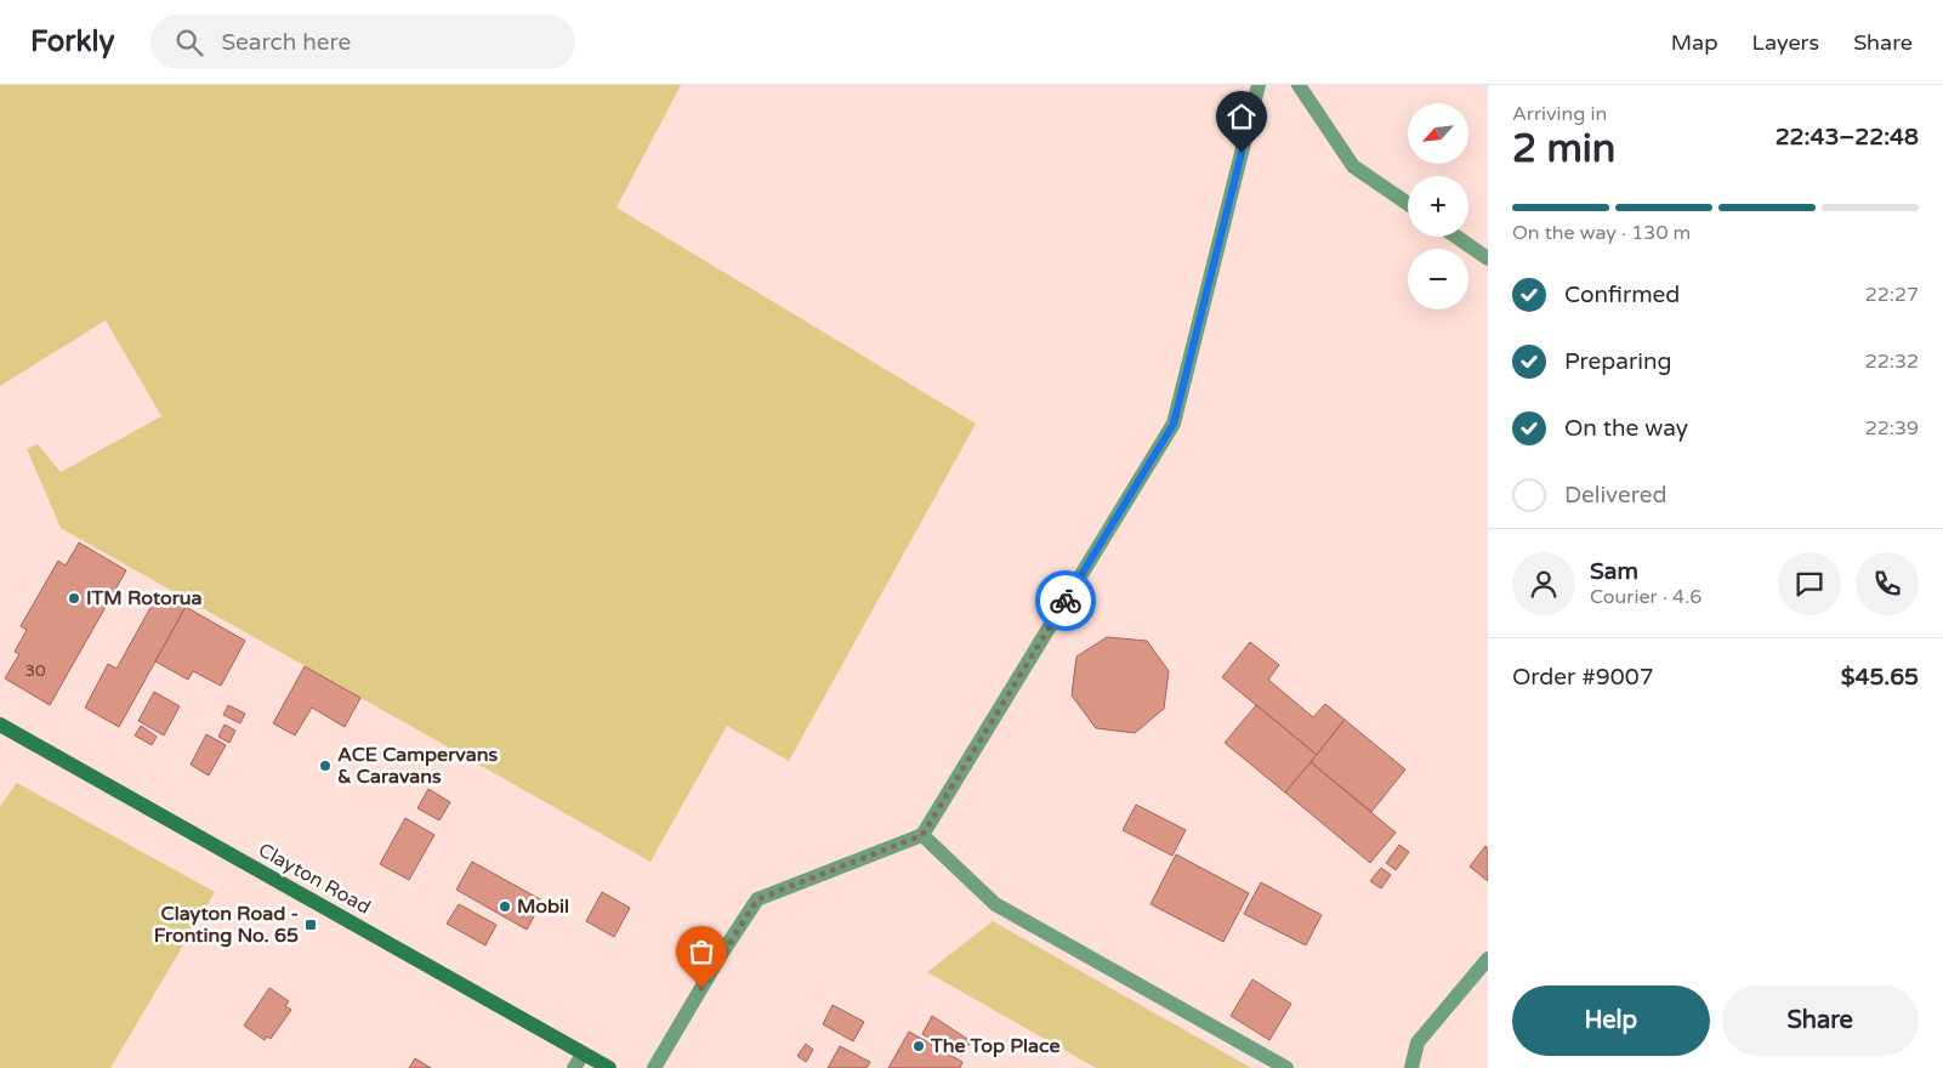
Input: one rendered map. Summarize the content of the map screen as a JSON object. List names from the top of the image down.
{
  "streets": {
    "main road": ["Clayton Road"]
  },
  "places": {
    "other": [
      "ITM Rotorua",
      "ACE Campervans & Caravans",
      "Mobil",
      "The Top Place"
    ],
    "transit": ["Clayton Road - Fronting No. 65"]
  },
  "house_numbers": ["30"],
  "north": "bottom left",
  "page": {
    "header": "Forkly",
    "search": "Search here",
    "nav": ["Map", "Layers", "Share"],
    "heading": ["2 min", "Arriving in", "22:43–22:48"],
    "panel": [
      "Sam",
      "Courier · 4.6",
      "Order #9007",
      "$45.65"
    ],
    "map_buttons": ["+", "−"],
    "bar": "On the way · 130 m",
    "list": [
      ["Confirmed", "22:27"],
      ["Preparing", "22:32"],
      ["On the way", "22:39"],
      "Delivered"
    ],
    "buttons": ["Help", "Share"]
  }
}
